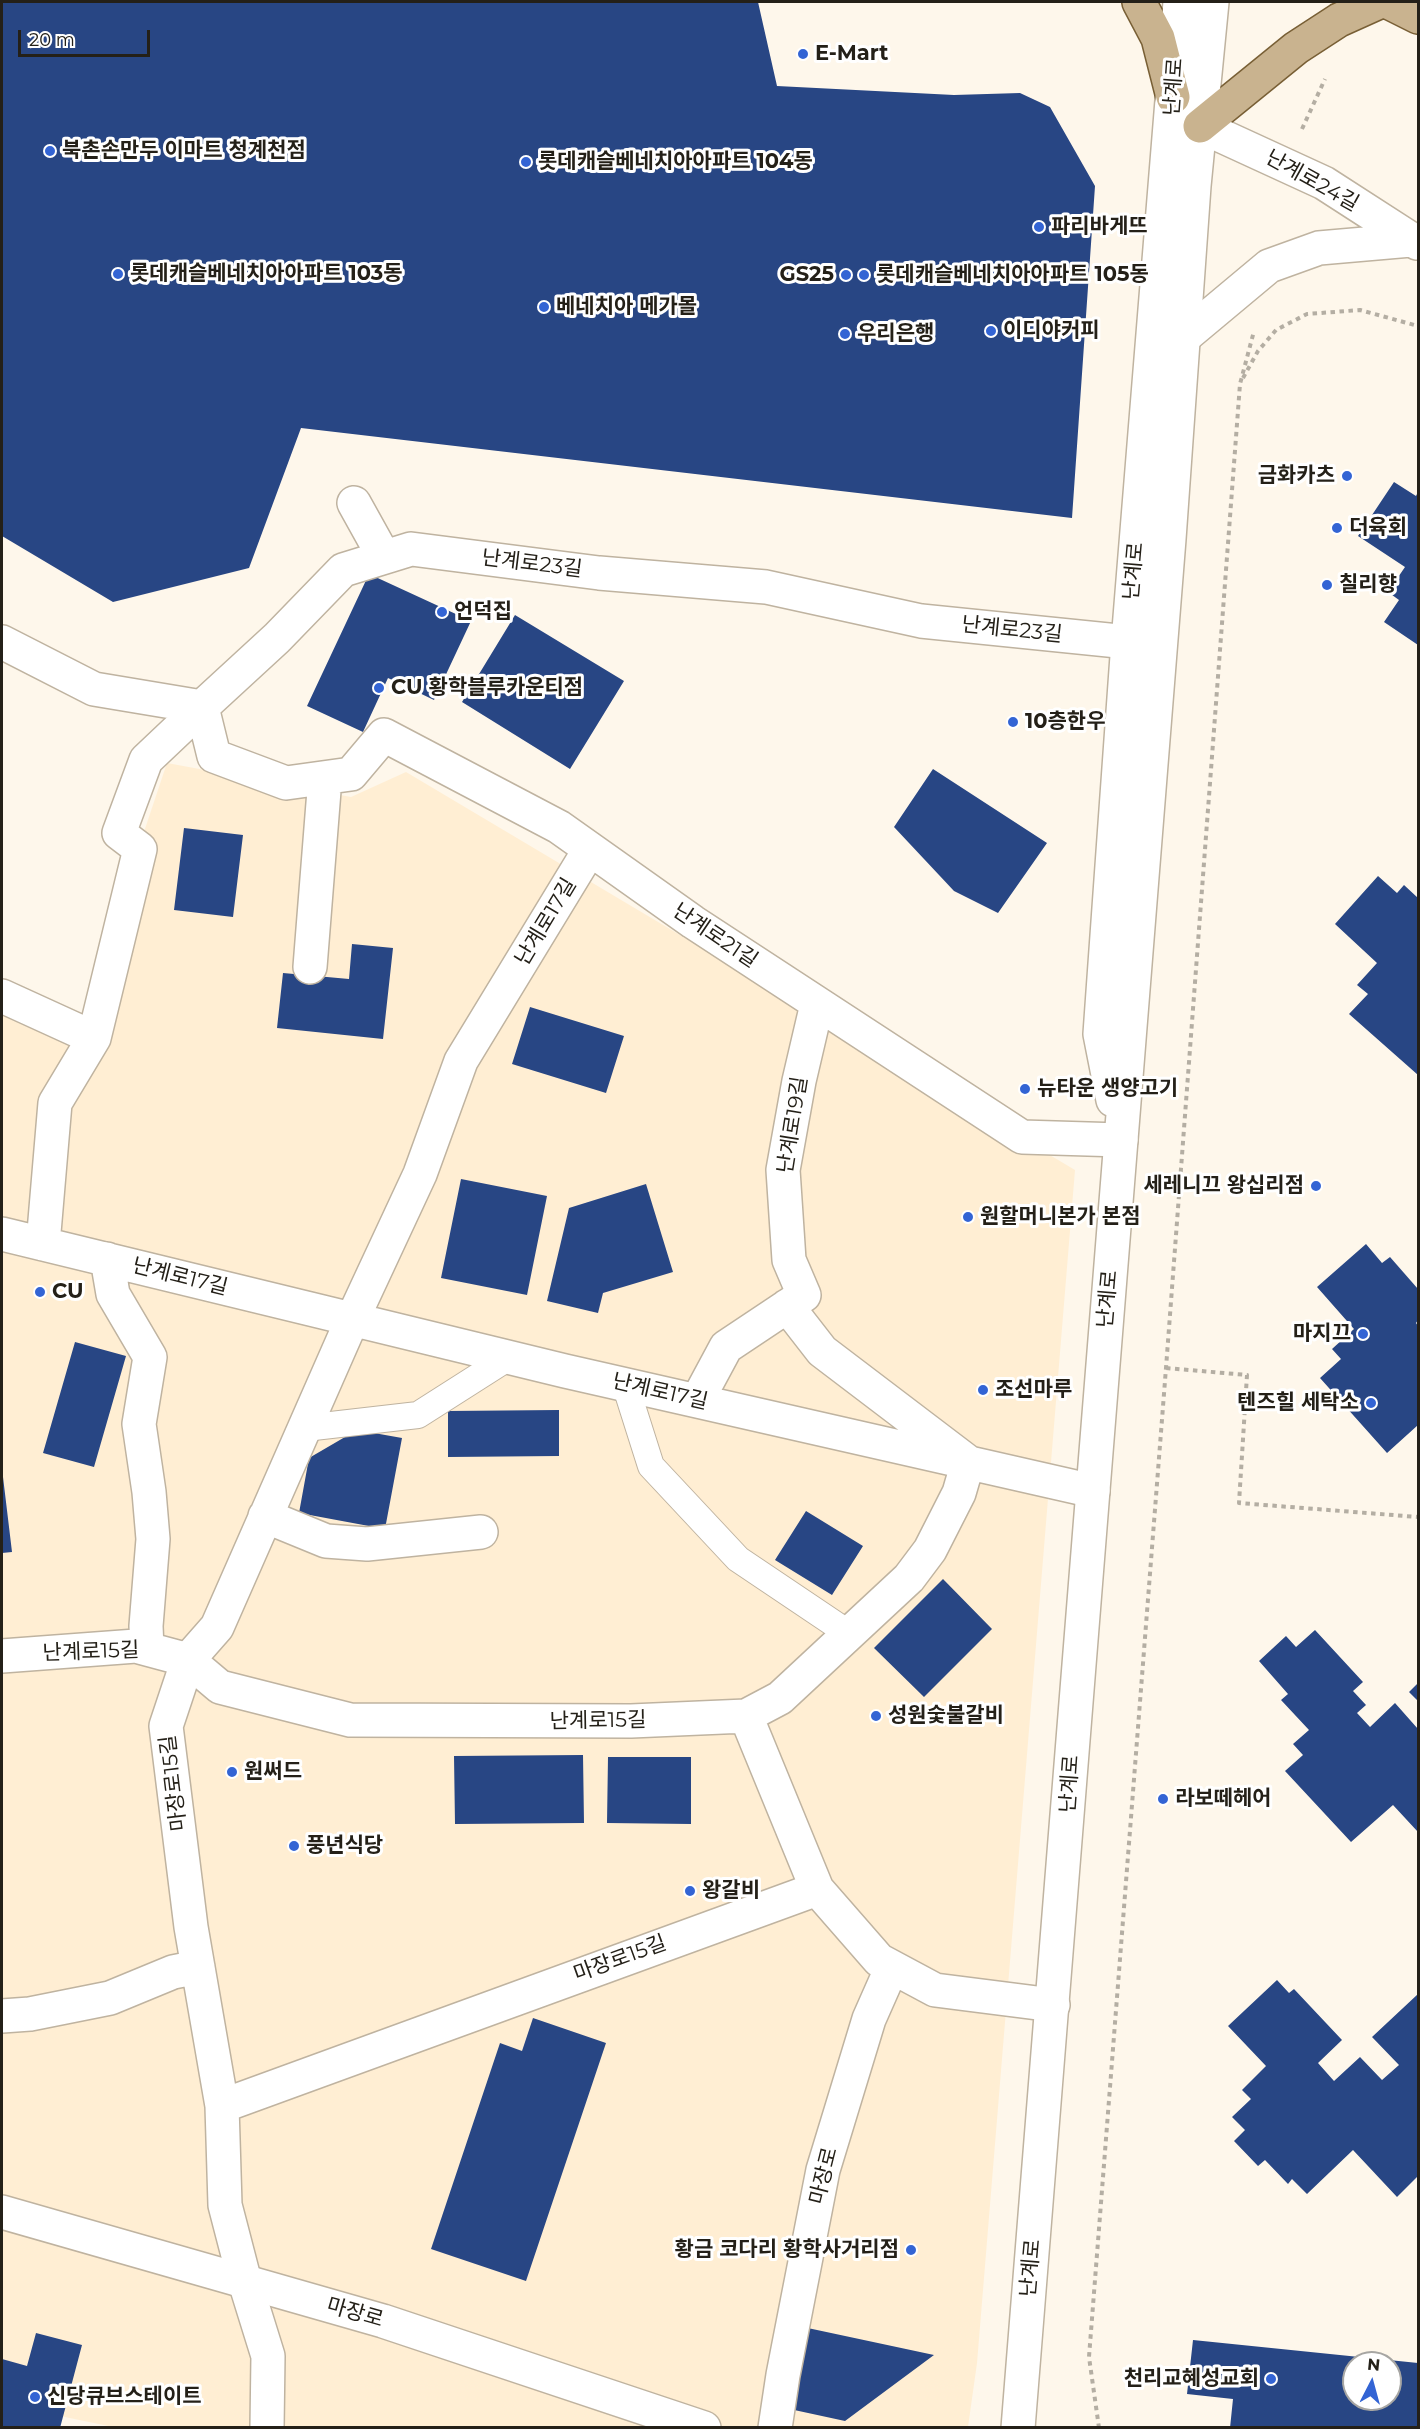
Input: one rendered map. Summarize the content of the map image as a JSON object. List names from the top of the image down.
{
  "streets": {
    "street": [
      "난계로",
      "난계로24길",
      "난계로23길",
      "난계로17길",
      "난계로21길",
      "난계로19길",
      "난계로15길",
      "마장로15길",
      "마장로"
    ]
  },
  "crossings": [
    ["난계로", "난계로24길"],
    ["난계로", "난계로23길"],
    ["난계로", "난계로17길"],
    ["난계로", "난계로21길"],
    ["난계로23길", "난계로21길"],
    ["난계로17길", "난계로21길"],
    ["난계로17길", "난계로19길"],
    ["난계로17길", "마장로15길"],
    ["난계로21길", "난계로19길"],
    ["난계로15길", "마장로15길"],
    ["마장로15길", "마장로"]
  ],
  "places": [
    "E-Mart",
    "북촌손만두 이마트 청계천점",
    "롯데캐슬베네치아아파트 104동",
    "파리바게뜨",
    "롯데캐슬베네치아아파트 103동",
    "GS25",
    "롯데캐슬베네치아아파트 105동",
    "베네치아 메가몰",
    "이디야커피",
    "우리은행",
    "금화카츠",
    "더육회",
    "칠리향",
    "언덕집",
    "CU 황학블루카운티점",
    "10층한우",
    "뉴타운 생양고기",
    "세레니끄 왕십리점",
    "원할머니본가 본점",
    "CU",
    "마지끄",
    "조선마루",
    "텐즈힐 세탁소",
    "성원숯불갈비",
    "원써드",
    "라보떼헤어",
    "풍년식당",
    "왕갈비",
    "황금 코다리 황학사거리점",
    "천리교혜성교회",
    "신당큐브스테이트"
  ],
  "scale_bar": "20 m",
  "north": "top"
}
